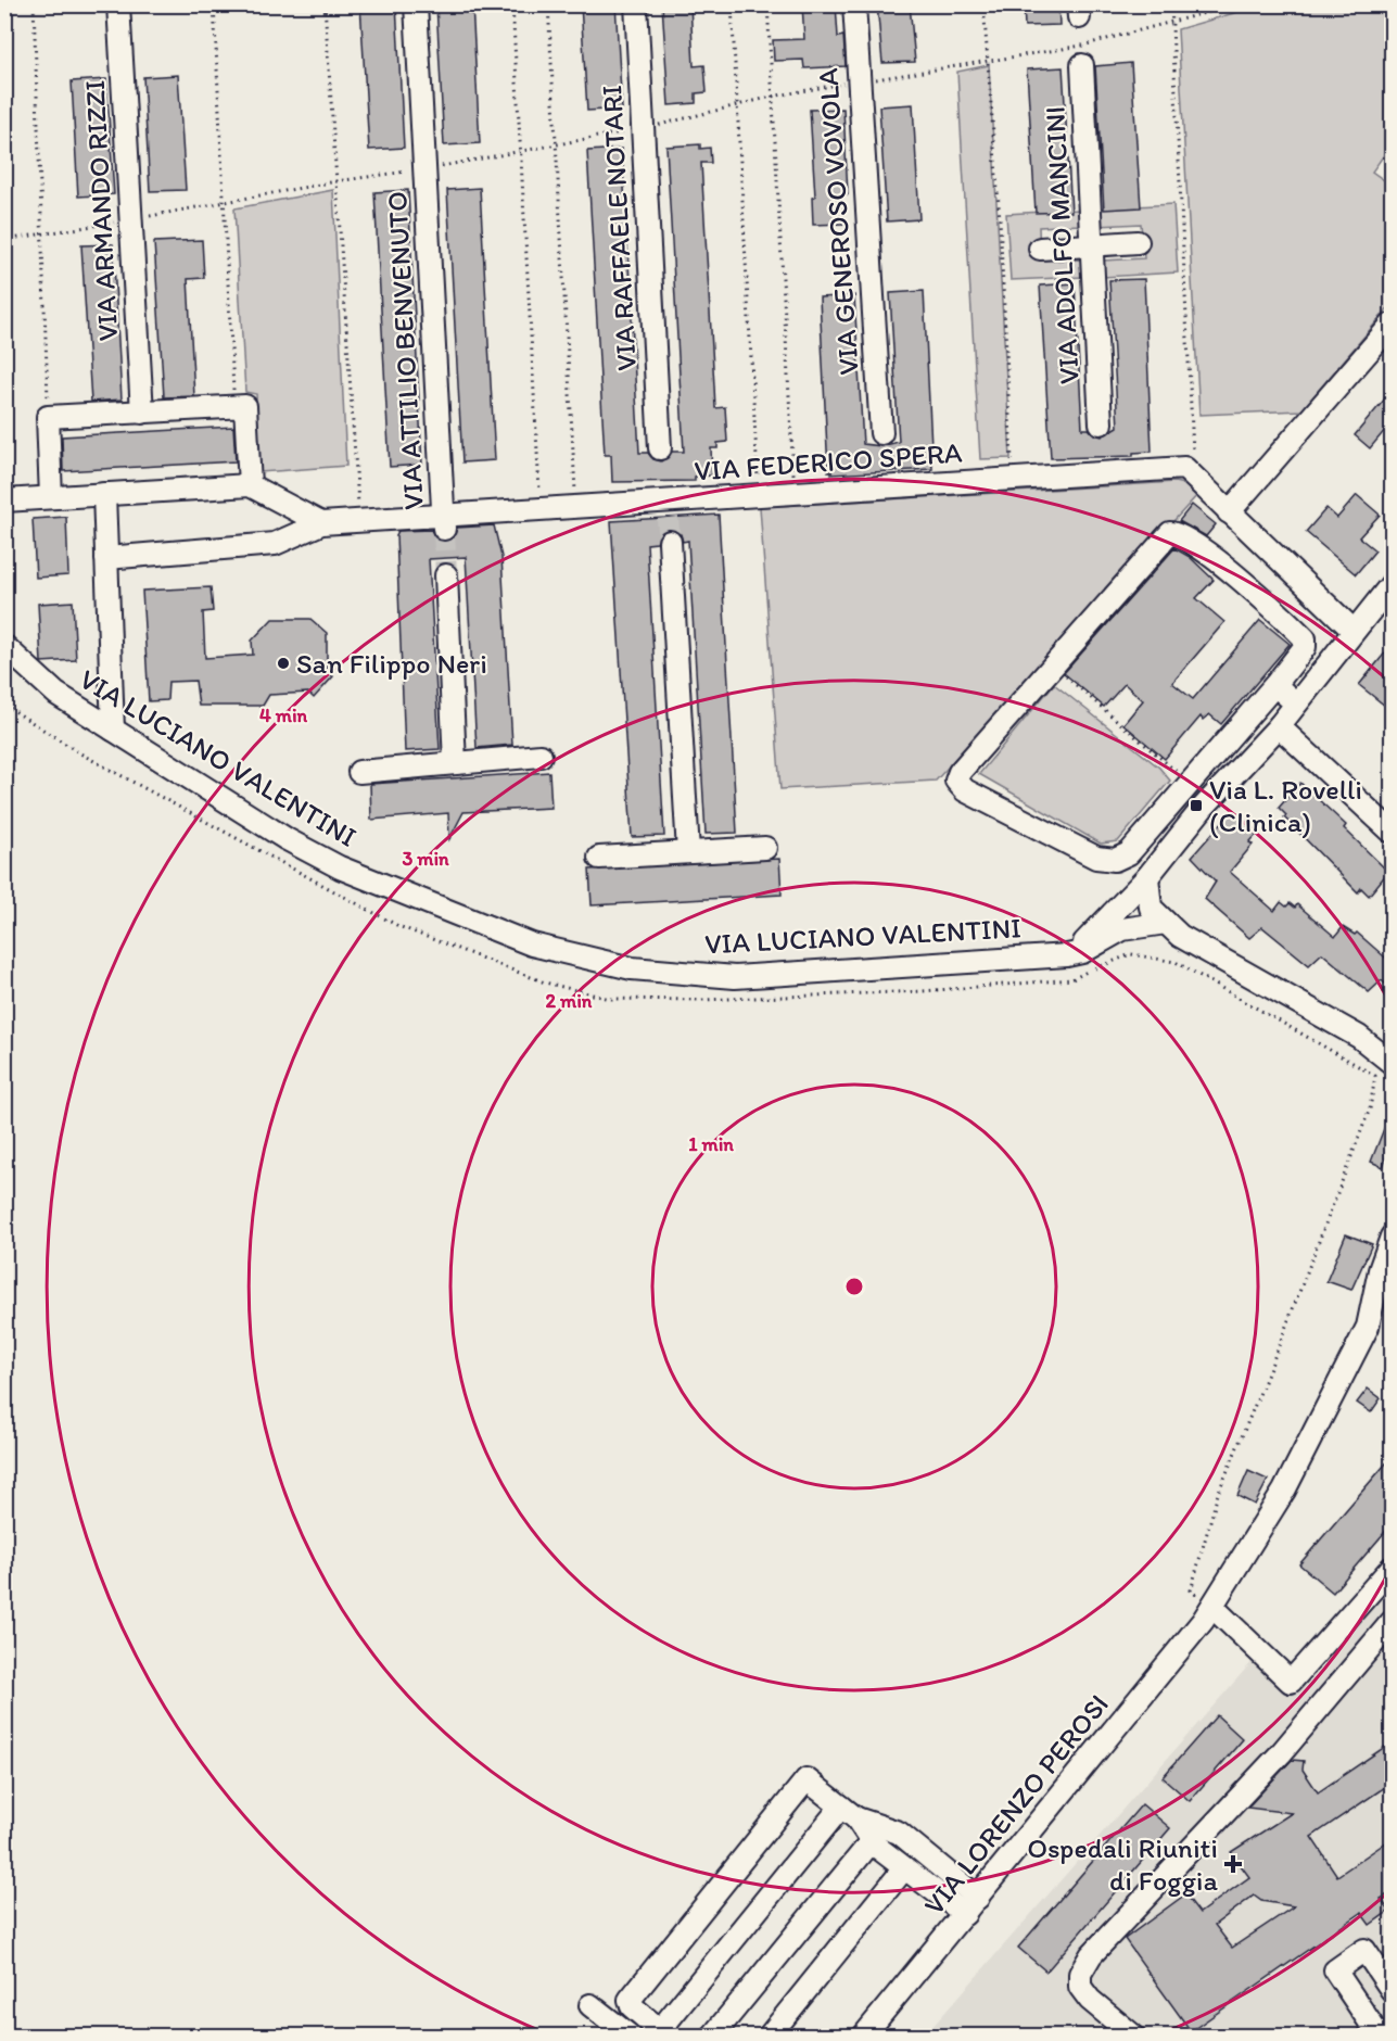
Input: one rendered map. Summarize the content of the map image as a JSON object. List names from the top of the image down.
{
  "streets": {
    "street": [
      "VIA ARMANDO RIZZI",
      "VIA GENEROSO VOVOLA",
      "VIA RAFFAELE NOTARI",
      "VIA ADOLFO MANCINI",
      "VIA ATTILIO BENVENUTO",
      "VIA FEDERICO SPERA",
      "VIA LUCIANO VALENTINI",
      "VIA LORENZO PEROSI"
    ]
  },
  "crossings": [
    ["VIA ATTILIO BENVENUTO", "VIA FEDERICO SPERA"]
  ],
  "places": {
    "other": ["San Filippo Neri"],
    "transit": ["Via L. Rovelli (Clinica)"],
    "health": ["Ospedali Riuniti di Foggia"]
  },
  "rings": [
    "4 min",
    "3 min",
    "2 min",
    "1 min"
  ]
}
